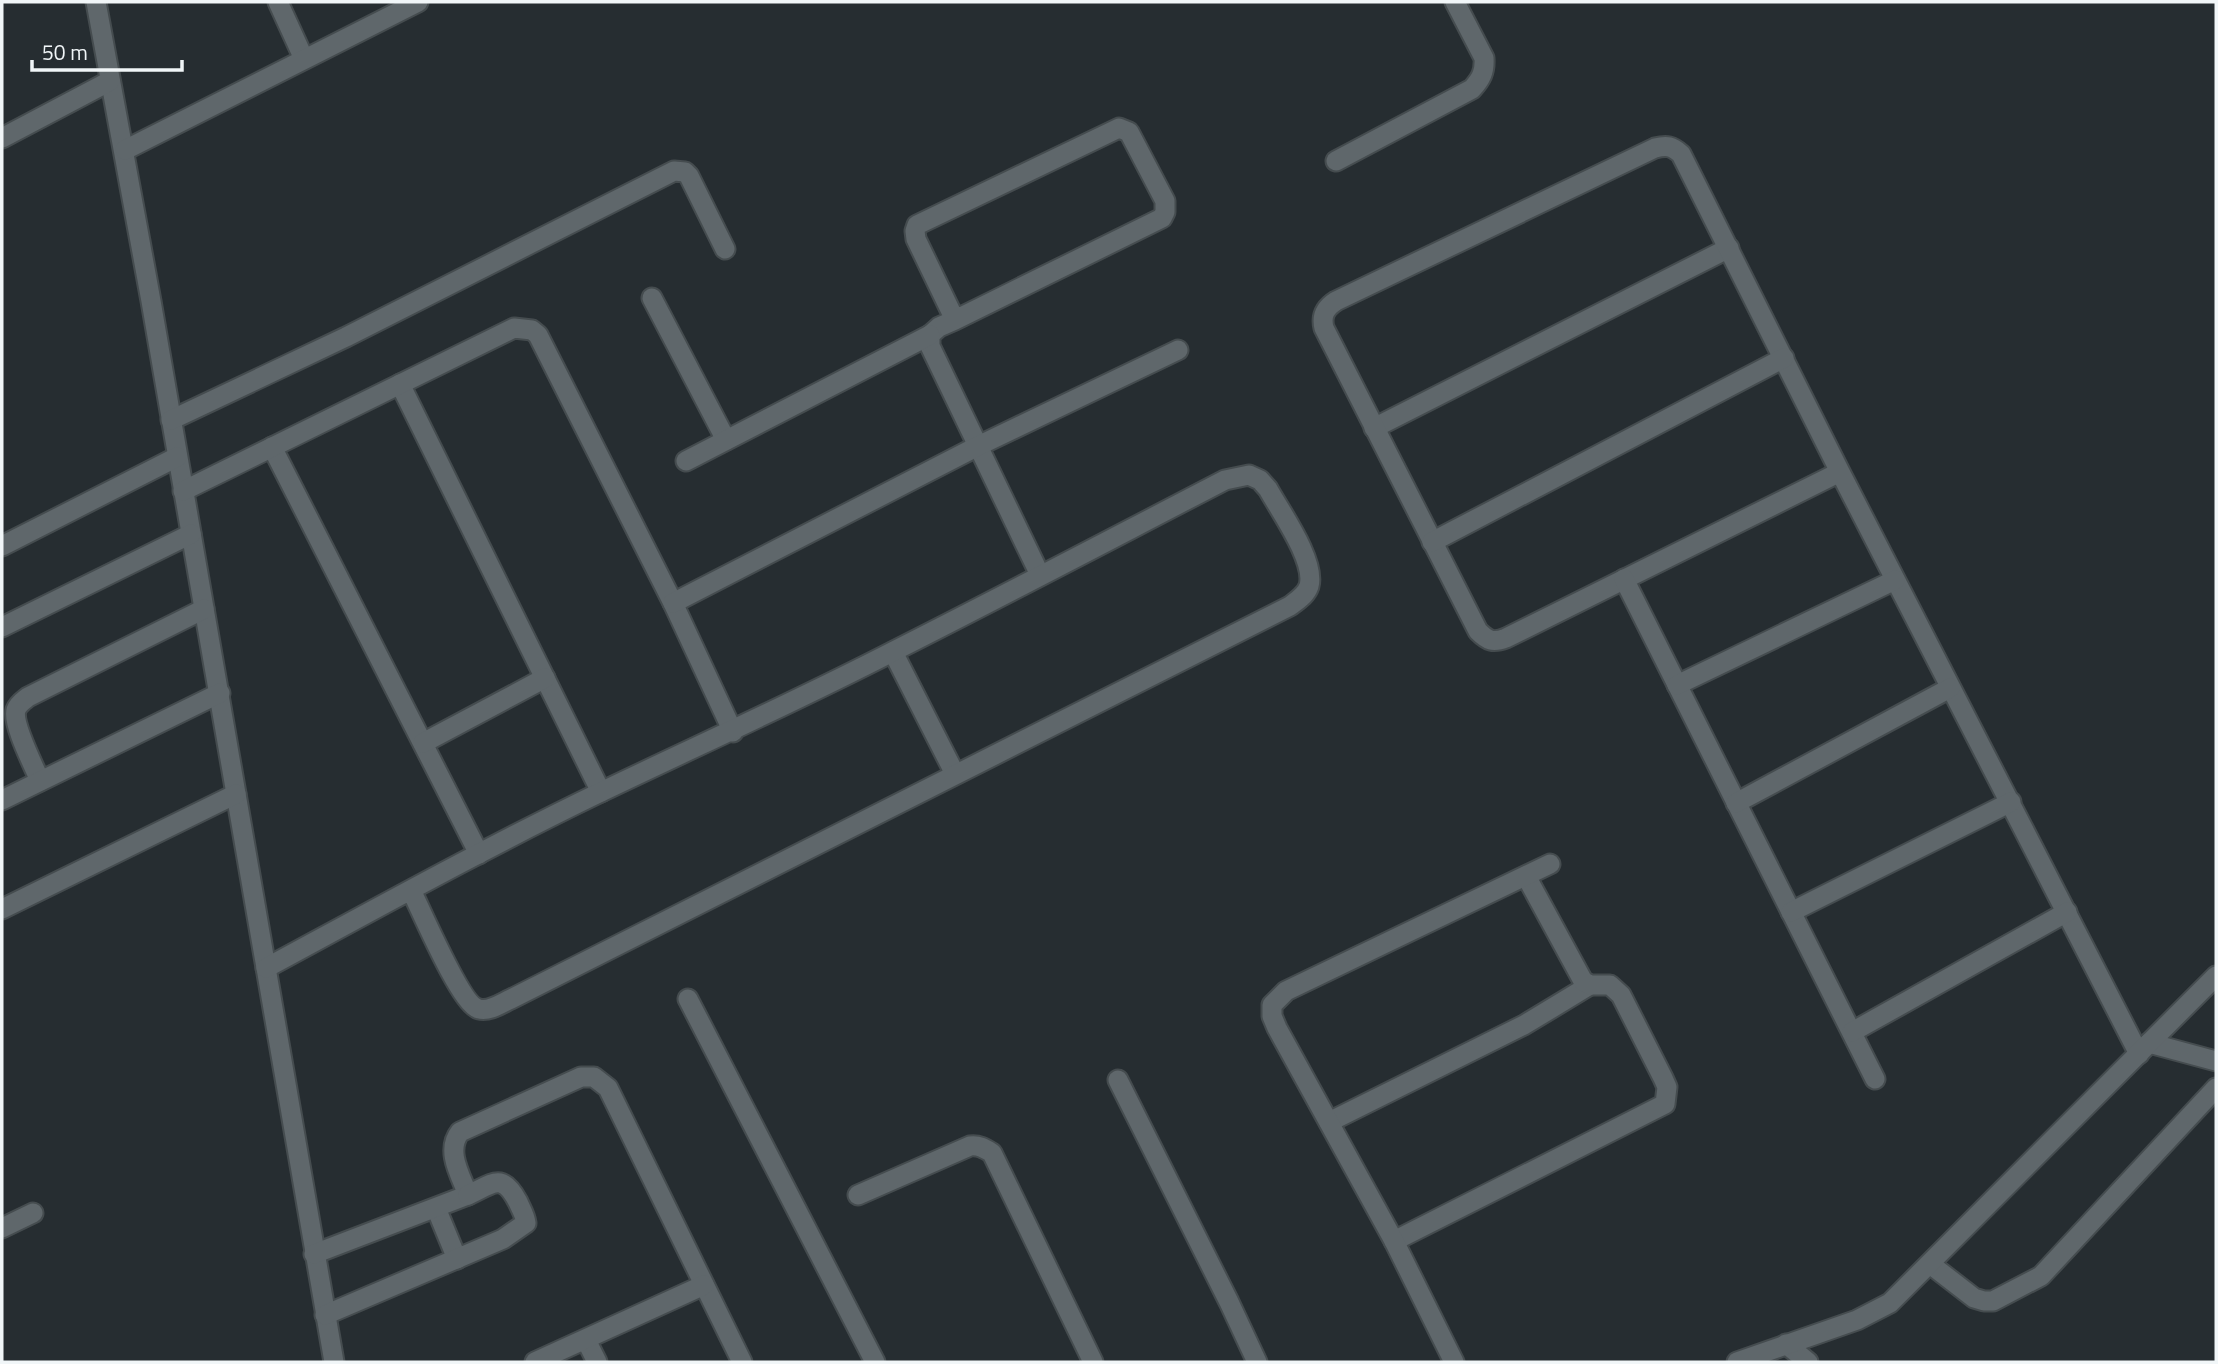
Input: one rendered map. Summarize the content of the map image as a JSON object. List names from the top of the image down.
{
  "scale_bar": "50 m"
}
